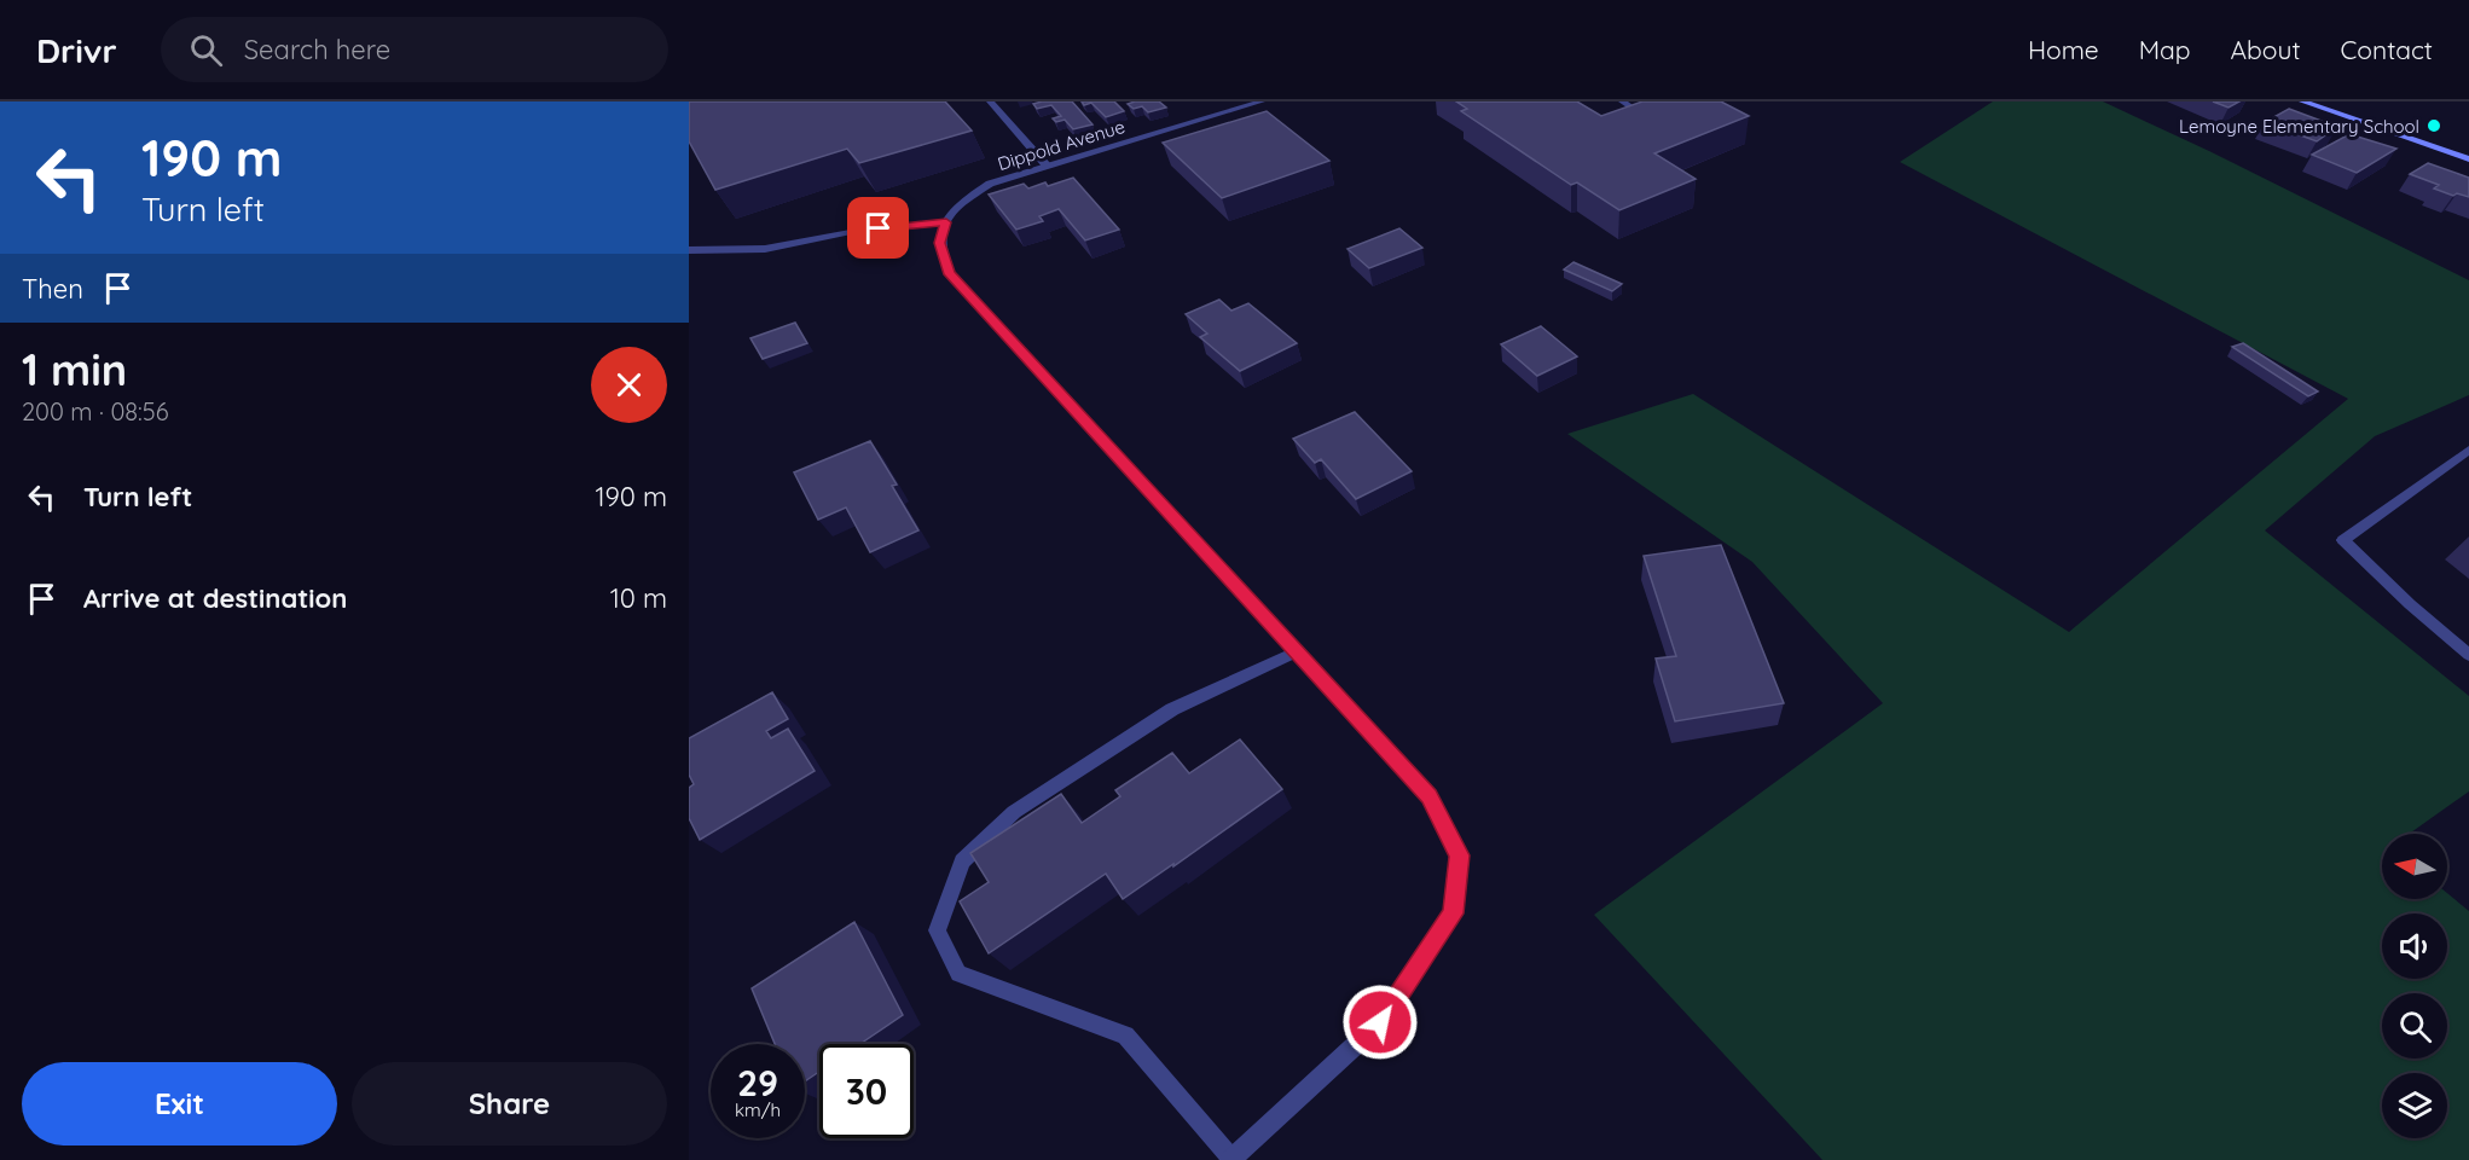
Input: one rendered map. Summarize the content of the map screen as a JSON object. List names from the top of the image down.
{
  "streets": {
    "street": ["Dippold Avenue"]
  },
  "places": ["Lemoyne Elementary School"],
  "north": "left",
  "page": {
    "header": "Drivr",
    "search": "Search here",
    "nav": [
      "Home",
      "Map",
      "About",
      "Contact"
    ],
    "turn": ["190 m", "Turn left"],
    "then": "Then",
    "heading": ["1 min", "200 m · 08:56"],
    "list": [
      {
        "name": "Turn left",
        "value": "190 m"
      },
      {
        "name": "Arrive at destination",
        "value": "10 m"
      }
    ],
    "speed": "29 km/h",
    "limit": "30",
    "buttons": ["Exit", "Share"]
  }
}
